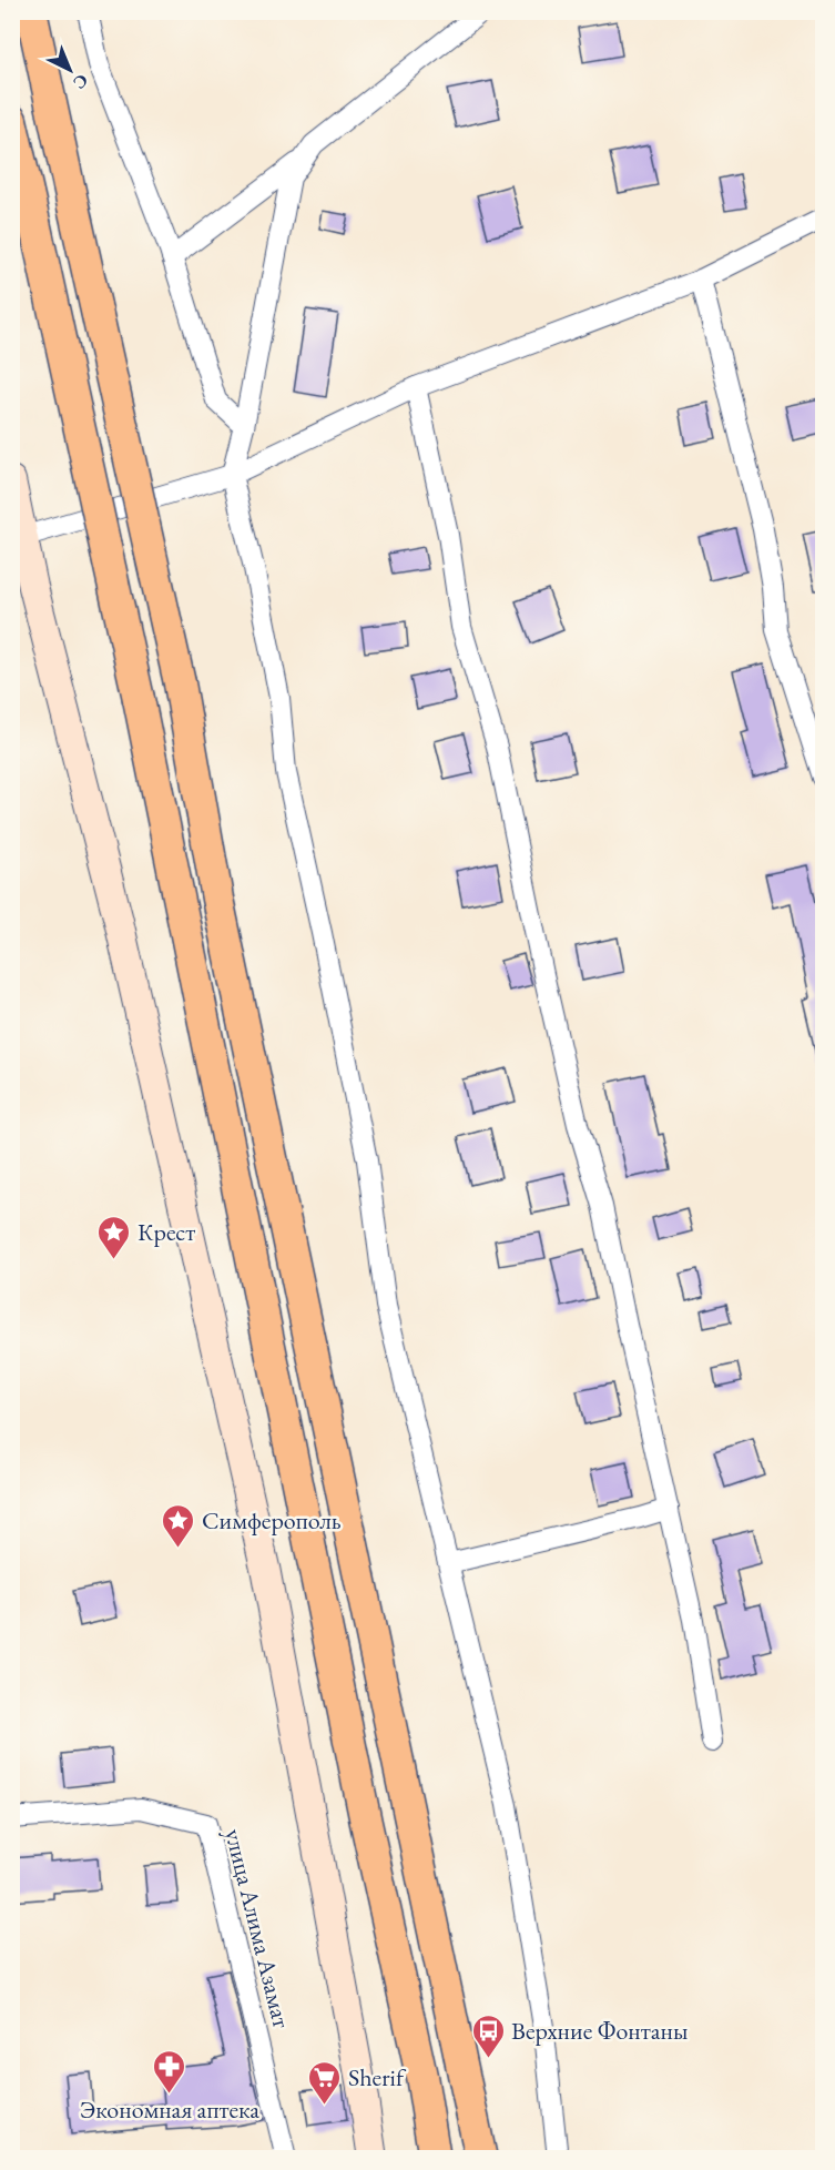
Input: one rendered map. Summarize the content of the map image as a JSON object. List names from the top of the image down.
{
  "streets": {
    "street": ["улица Алима Азамат"]
  },
  "places": {
    "place": ["Крест", "Симферополь"],
    "bus stop": ["Верхние Фонтаны"],
    "pharmacy": ["Экономная аптека"],
    "supermarket": ["Sherif"]
  },
  "north": "bottom right"
}
